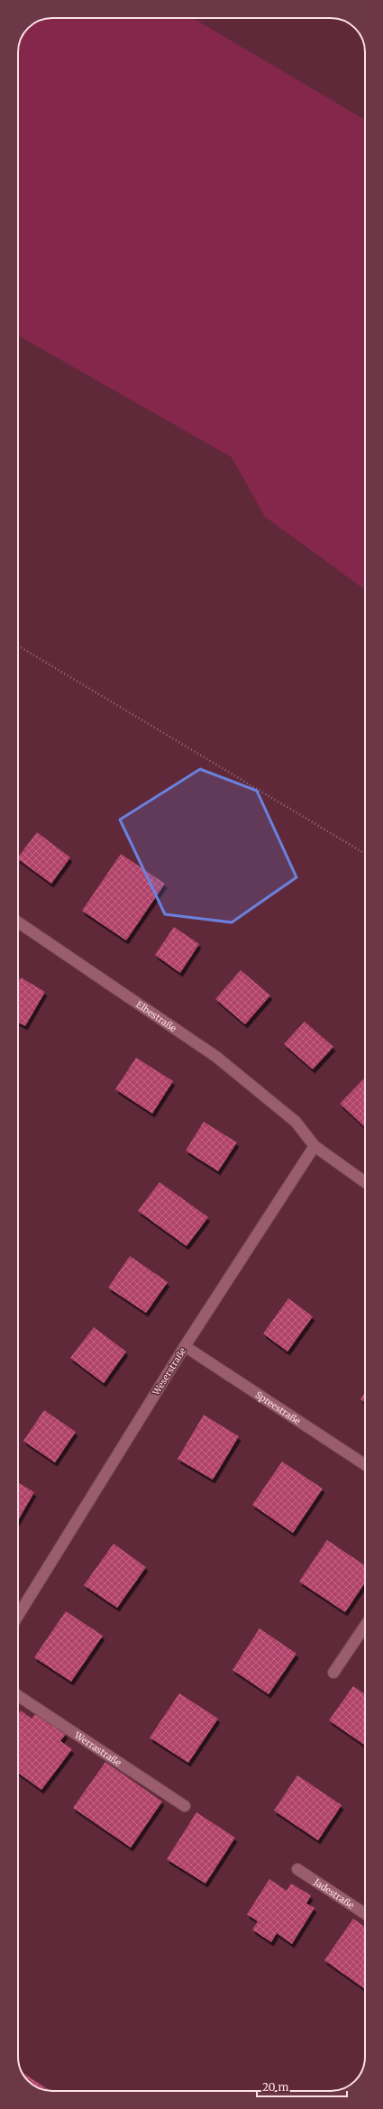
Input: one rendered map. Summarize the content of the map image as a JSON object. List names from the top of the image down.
{
  "streets": {
    "street": [
      "Elbestraße",
      "Weserstraße",
      "Spreestraße",
      "Werrastraße",
      "Jadestraße"
    ]
  },
  "crossings": [
    ["Elbestraße", "Weserstraße"],
    ["Weserstraße", "Spreestraße"]
  ],
  "scale_bar": "20 m"
}
